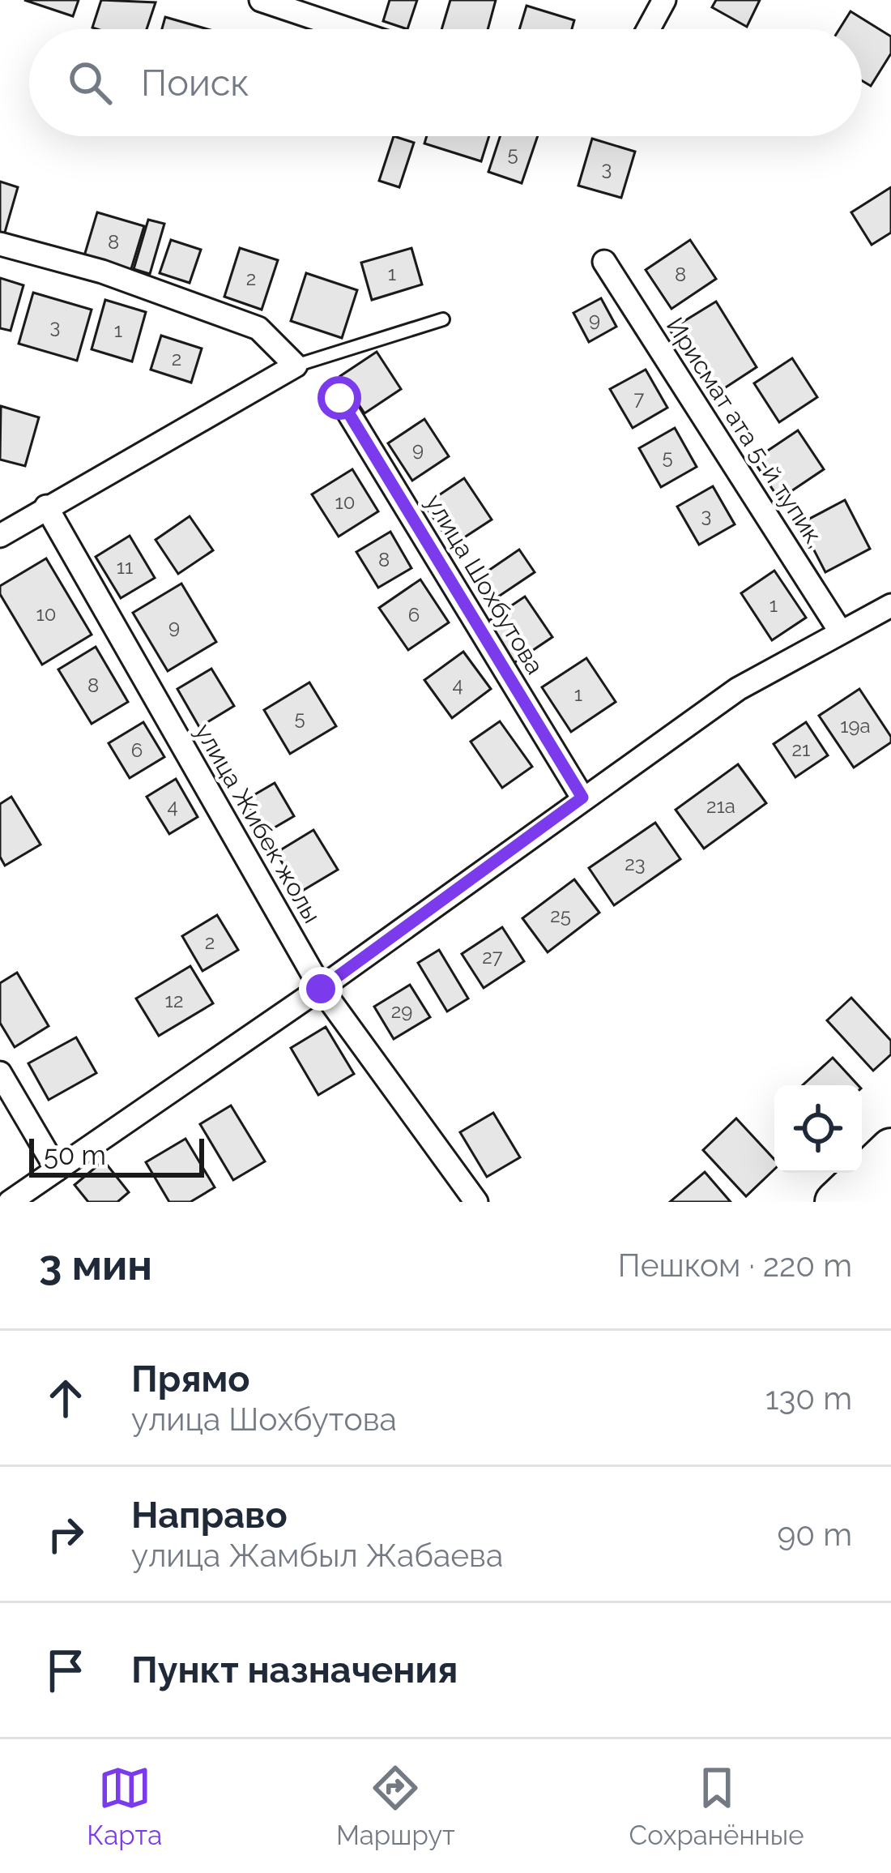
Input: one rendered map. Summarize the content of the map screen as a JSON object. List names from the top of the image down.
{
  "streets": {
    "street": ["Ирисмат ата 5-й тупик,", "улица Шохбутова", "улица Жибек жолы"]
  },
  "house_numbers": [
    "5",
    "3",
    "8",
    "1",
    "8",
    "2",
    "9",
    "3",
    "1",
    "2",
    "7",
    "9",
    "5",
    "10",
    "3",
    "8",
    "11",
    "1",
    "10",
    "6",
    "9",
    "4",
    "8",
    "1",
    "5",
    "19а",
    "21",
    "6",
    "4",
    "21а",
    "23",
    "25",
    "2",
    "27",
    "12",
    "29"
  ],
  "scale_bar": "50 m",
  "page": {
    "search": "Поиск",
    "scale": "50 m",
    "heading": ["3 мин", "Пешком · 220 m"],
    "list": [
      ["Прямо", "улица Шохбутова", "130 m"],
      ["Направо", "улица Жамбыл Жабаева", "90 m"],
      "Пункт назначения"
    ],
    "nav": ["Карта", "Маршрут", "Сохранённые"]
  }
}
